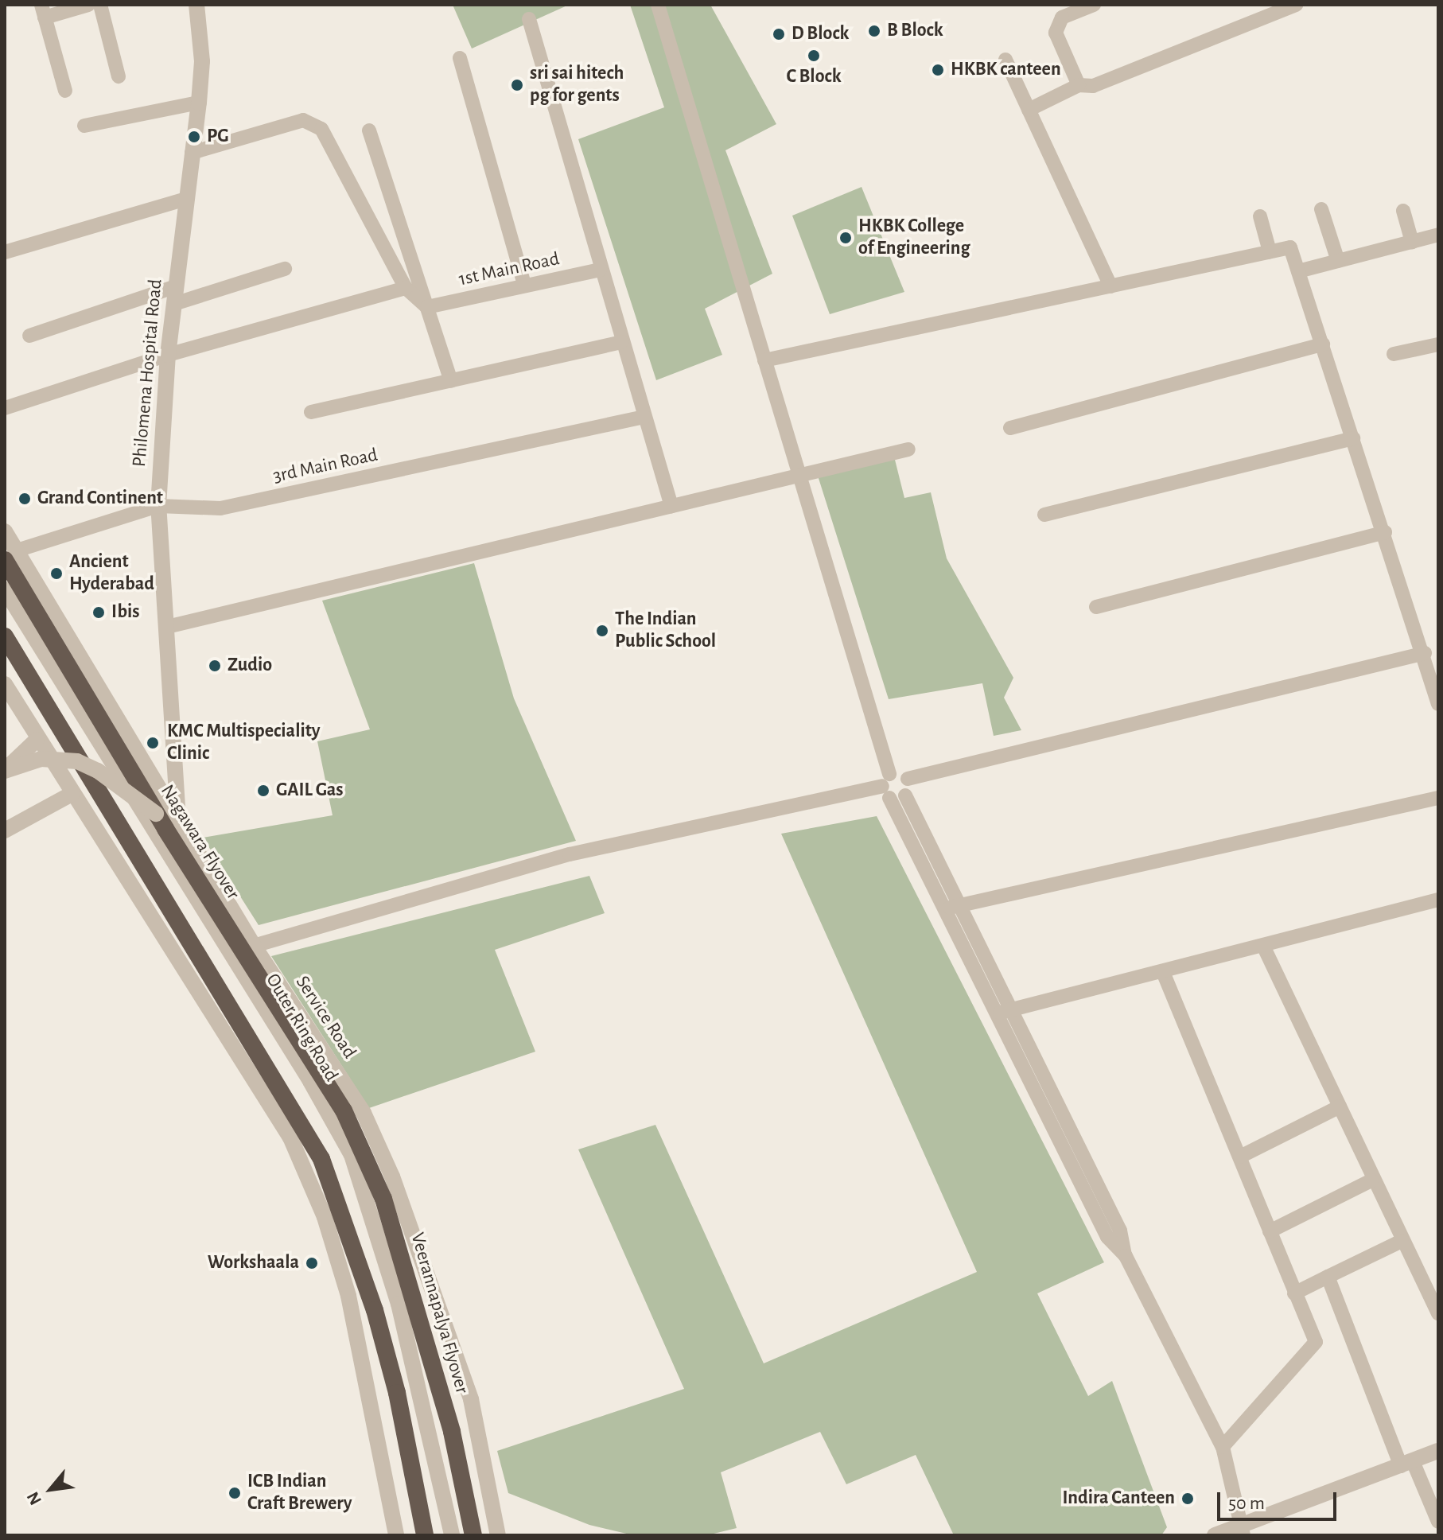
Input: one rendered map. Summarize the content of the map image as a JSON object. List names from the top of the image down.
{
  "streets": {
    "highway": ["Nagawara Flyover", "Veerannapalya Flyover"],
    "street": [
      "1st Main Road",
      "Philomena Hospital Road",
      "3rd Main Road",
      "Service Road",
      "Outer Ring Road"
    ]
  },
  "crossings": [
    ["Philomena Hospital Road", "3rd Main Road"],
    ["Philomena Hospital Road", "Service Road"],
    ["3rd Main Road", "Nagawara Flyover"],
    ["3rd Main Road", "Service Road"],
    ["Nagawara Flyover", "Service Road"],
    ["Nagawara Flyover", "Veerannapalya Flyover"]
  ],
  "places": [
    "B Block",
    "D Block",
    "C Block",
    "HKBK canteen",
    "sri sai hitech pg for gents",
    "PG",
    "HKBK College of Engineering",
    "Grand Continent",
    "Ancient Hyderabad",
    "Ibis",
    "The Indian Public School",
    "Zudio",
    "KMC Multispeciality Clinic",
    "GAIL Gas",
    "Workshaala",
    "ICB Indian Craft Brewery",
    "Indira Canteen"
  ],
  "scale_bar": "50 m",
  "north": "bottom left"
}
